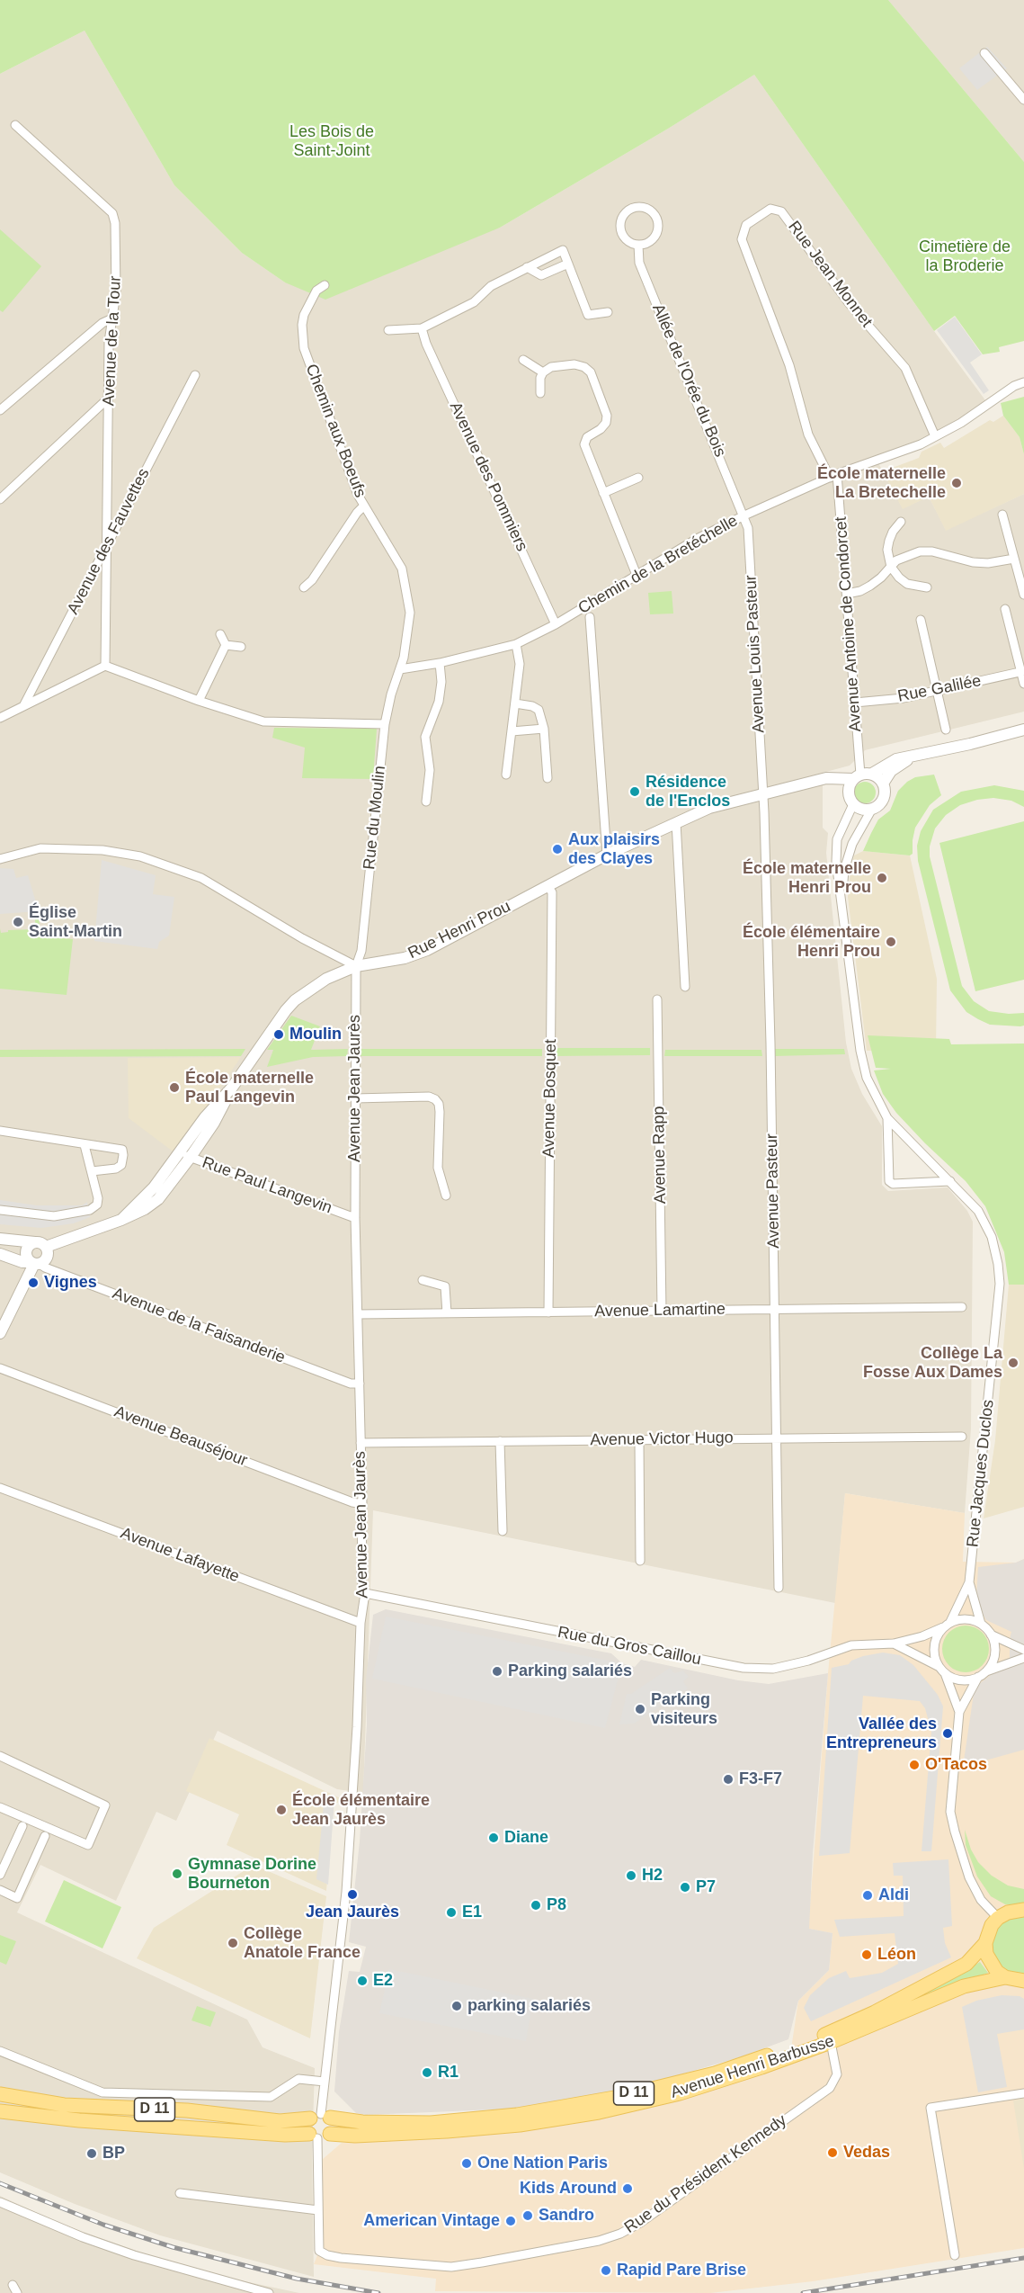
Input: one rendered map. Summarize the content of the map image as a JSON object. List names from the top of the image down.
{
  "streets": {
    "main road": ["Avenue Henri Barbusse", "D 11"],
    "street": [
      "Rue Jean Monnet",
      "Avenue de la Tour",
      "Allée de l'Orée du Bois",
      "Chemin aux Boeufs",
      "Avenue des Pommiers",
      "Avenue des Fauvettes",
      "Chemin de la Bretéchelle",
      "Avenue Antoine de Condorcet",
      "Avenue Louis Pasteur",
      "Rue Galilée",
      "Rue du Moulin",
      "Rue Henri Prou",
      "Avenue Jean Jaurès",
      "Avenue Bosquet",
      "Avenue Rapp",
      "Rue Paul Langevin",
      "Avenue Pasteur",
      "Avenue Lamartine",
      "Avenue de la Faisanderie",
      "Avenue Beauséjour",
      "Avenue Victor Hugo",
      "Rue Jacques Duclos",
      "Avenue Lafayette",
      "Rue du Gros Caillou",
      "Rue du Président Kennedy"
    ]
  },
  "crossings": [
    ["Rue Jean Monnet", "Chemin de la Bretéchelle"],
    ["Rue Jean Monnet", "Avenue Antoine de Condorcet"],
    ["Avenue de la Tour", "Avenue des Fauvettes"],
    ["Allée de l'Orée du Bois", "Chemin de la Bretéchelle"],
    ["Allée de l'Orée du Bois", "Avenue Louis Pasteur"],
    ["Chemin aux Boeufs", "Chemin de la Bretéchelle"],
    ["Chemin aux Boeufs", "Rue du Moulin"],
    ["Avenue des Pommiers", "Chemin de la Bretéchelle"],
    ["Chemin de la Bretéchelle", "Avenue Antoine de Condorcet"],
    ["Chemin de la Bretéchelle", "Avenue Louis Pasteur"],
    ["Chemin de la Bretéchelle", "Rue du Moulin"],
    ["Avenue Antoine de Condorcet", "Rue Galilée"],
    ["Avenue Antoine de Condorcet", "Rue Henri Prou"],
    ["Avenue Antoine de Condorcet", "Rue Jacques Duclos"],
    ["Avenue Louis Pasteur", "Rue Henri Prou"],
    ["Avenue Louis Pasteur", "Avenue Pasteur"],
    ["Rue du Moulin", "Rue Henri Prou"],
    ["Rue du Moulin", "Avenue Jean Jaurès"],
    ["Rue Henri Prou", "Avenue Jean Jaurès"],
    ["Rue Henri Prou", "Avenue Bosquet"],
    ["Rue Henri Prou", "Rue Paul Langevin"],
    ["Rue Henri Prou", "Avenue Pasteur"],
    ["Rue Henri Prou", "Avenue de la Faisanderie"],
    ["Rue Henri Prou", "Rue Jacques Duclos"],
    ["Avenue Jean Jaurès", "Rue Paul Langevin"],
    ["Avenue Jean Jaurès", "Avenue Lamartine"],
    ["Avenue Jean Jaurès", "Avenue de la Faisanderie"],
    ["Avenue Jean Jaurès", "Avenue Beauséjour"],
    ["Avenue Jean Jaurès", "Avenue Victor Hugo"],
    ["Avenue Jean Jaurès", "Avenue Lafayette"],
    ["Avenue Jean Jaurès", "Rue du Gros Caillou"],
    ["Avenue Jean Jaurès", "Avenue Henri Barbusse"],
    ["Avenue Bosquet", "Avenue Lamartine"],
    ["Avenue Rapp", "Avenue Lamartine"],
    ["Avenue Pasteur", "Avenue Lamartine"],
    ["Avenue Pasteur", "Avenue Victor Hugo"],
    ["Rue Jacques Duclos", "Rue du Gros Caillou"],
    ["Avenue Henri Barbusse", "Rue du Président Kennedy"]
  ],
  "parks": ["Les Bois de Saint-Joint", "Cimetière de la Broderie"],
  "places": [
    "École maternelle La Bretechelle",
    "Résidence de l'Enclos",
    "Aux plaisirs des Clayes",
    "École maternelle Henri Prou",
    "Église Saint-Martin",
    "École élémentaire Henri Prou",
    "Moulin",
    "École maternelle Paul Langevin",
    "Vignes",
    "Collège La Fosse Aux Dames",
    "Parking salariés",
    "Parking visiteurs",
    "Vallée des Entrepreneurs",
    "O'Tacos",
    "F3-F7",
    "École élémentaire Jean Jaurès",
    "Diane",
    "Gymnase Dorine Bourneton",
    "H2",
    "P7",
    "Jean Jaurès",
    "Aldi",
    "P8",
    "E1",
    "Collège Anatole France",
    "Léon",
    "E2",
    "parking salariés",
    "R1",
    "Vedas",
    "BP",
    "One Nation Paris",
    "Kids Around",
    "Sandro",
    "American Vintage",
    "Rapid Pare Brise"
  ]
}
